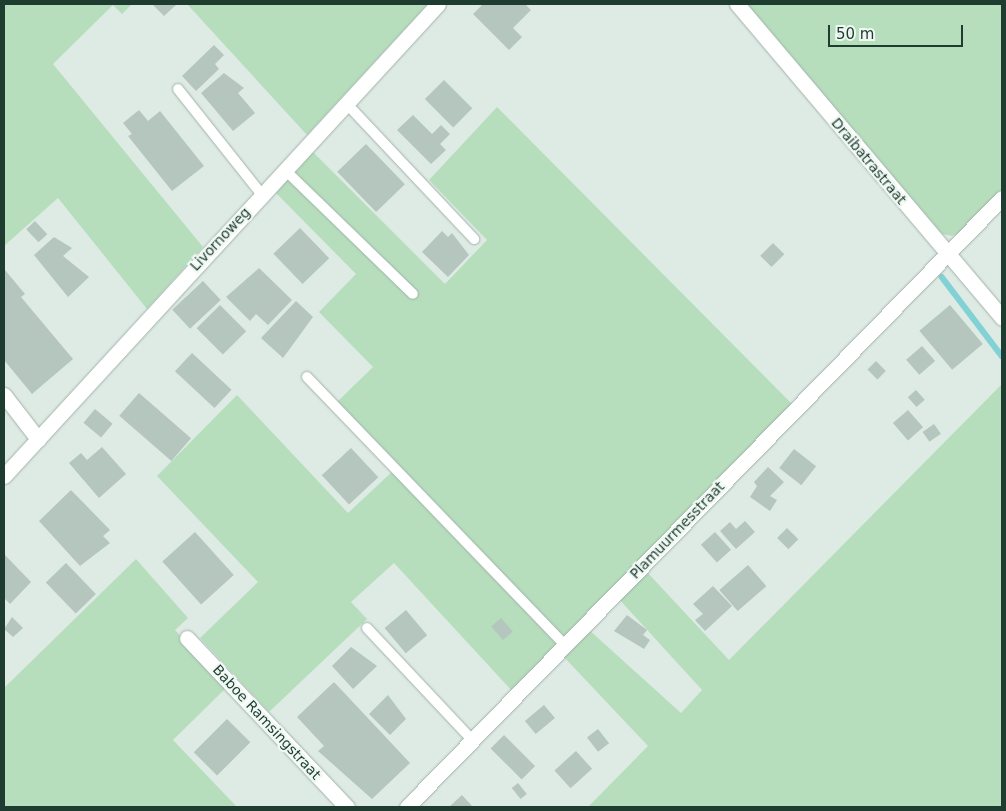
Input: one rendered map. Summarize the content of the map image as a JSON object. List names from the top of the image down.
{
  "streets": {
    "street": [
      "Draibatrastraat",
      "Livornoweg",
      "Plamuurmesstraat",
      "Baboe Ramsingstraat"
    ]
  },
  "crossings": [
    ["Draibatrastraat", "Plamuurmesstraat"]
  ],
  "scale_bar": "50 m"
}
